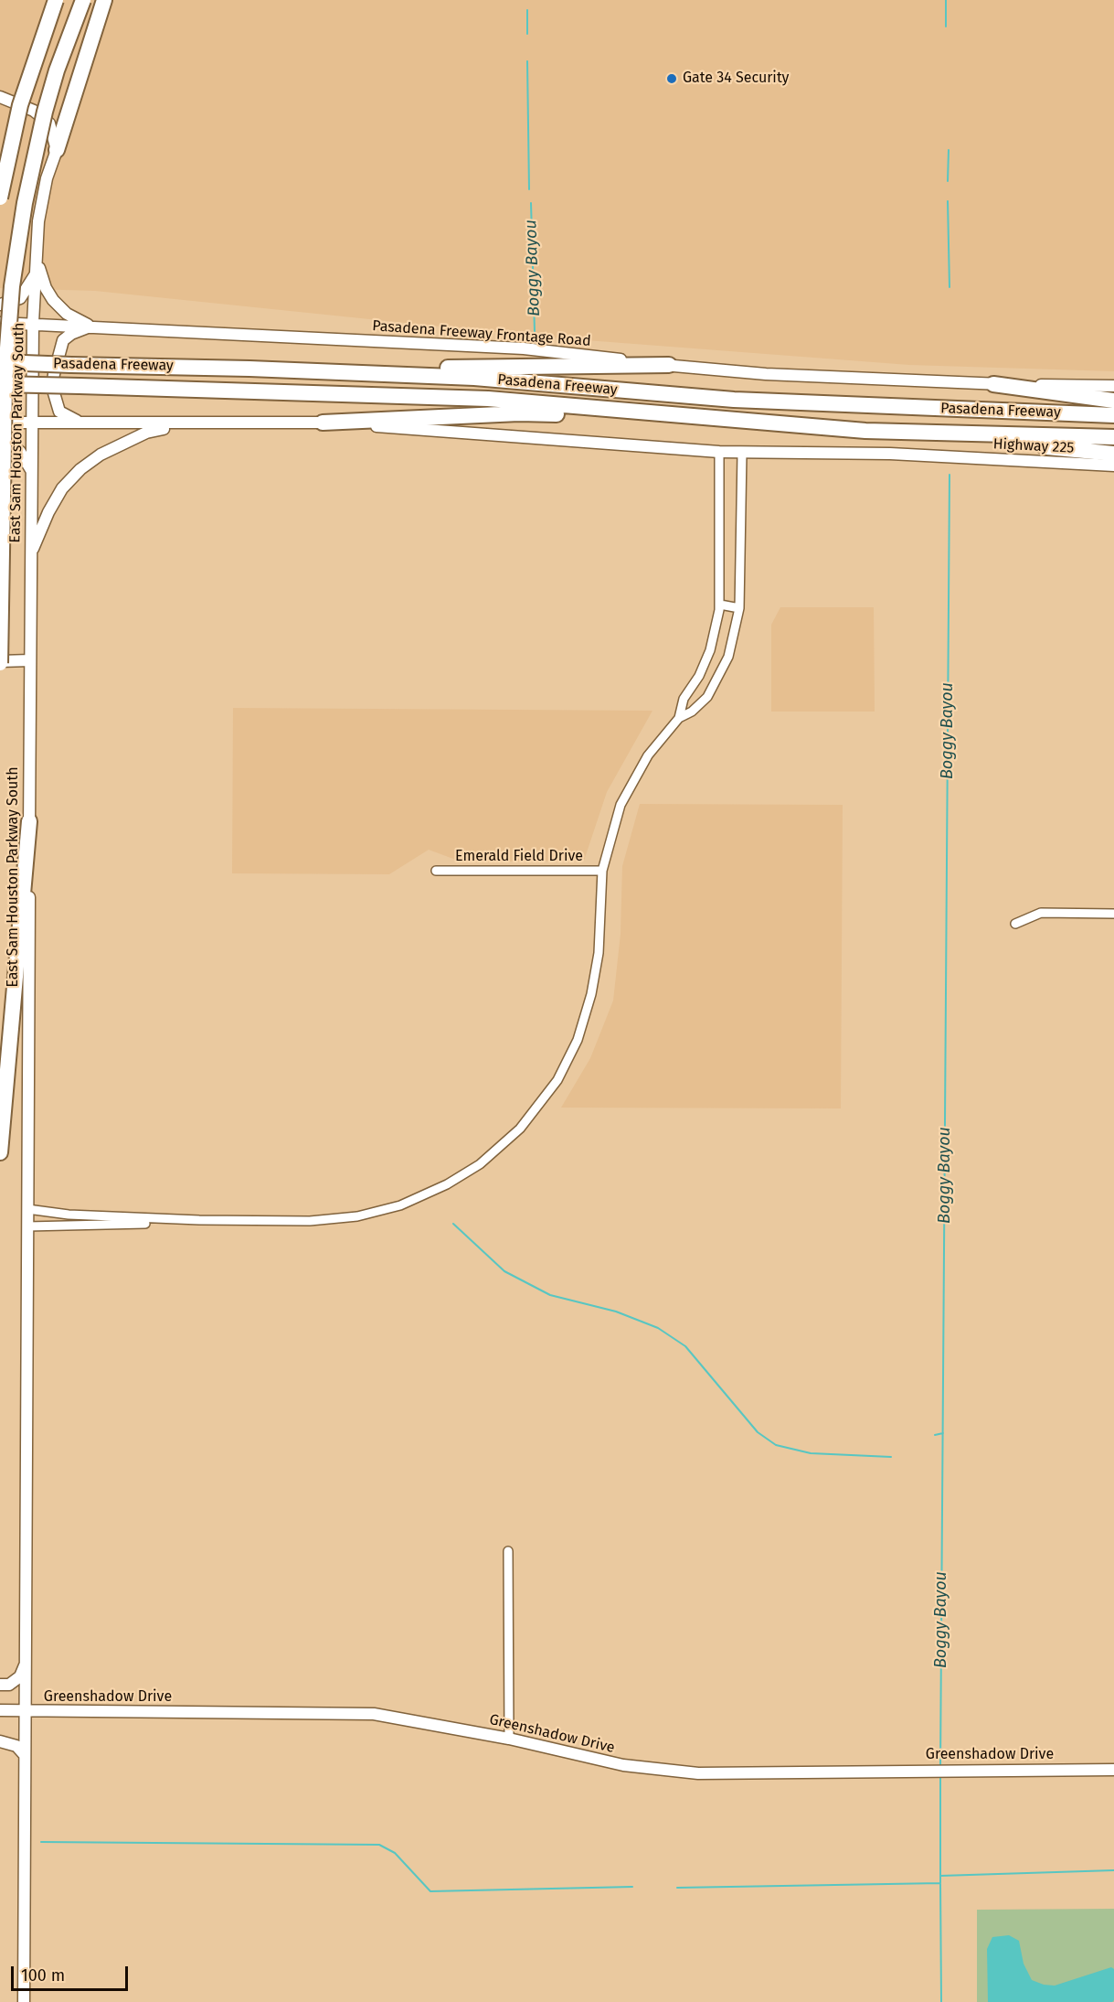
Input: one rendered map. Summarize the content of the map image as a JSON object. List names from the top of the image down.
{
  "streets": {
    "highway": ["Pasadena Freeway"],
    "main road": [
      "Pasadena Freeway Frontage Road",
      "East Sam Houston Parkway South",
      "Highway 225",
      "Greenshadow Drive"
    ],
    "street": ["Emerald Field Drive"]
  },
  "crossings": [
    ["Pasadena Freeway Frontage Road", "East Sam Houston Parkway South"],
    ["East Sam Houston Parkway South", "Greenshadow Drive"]
  ],
  "water": ["Boggy Bayou"],
  "places": ["Gate 34 Security"],
  "scale_bar": "100 m"
}
